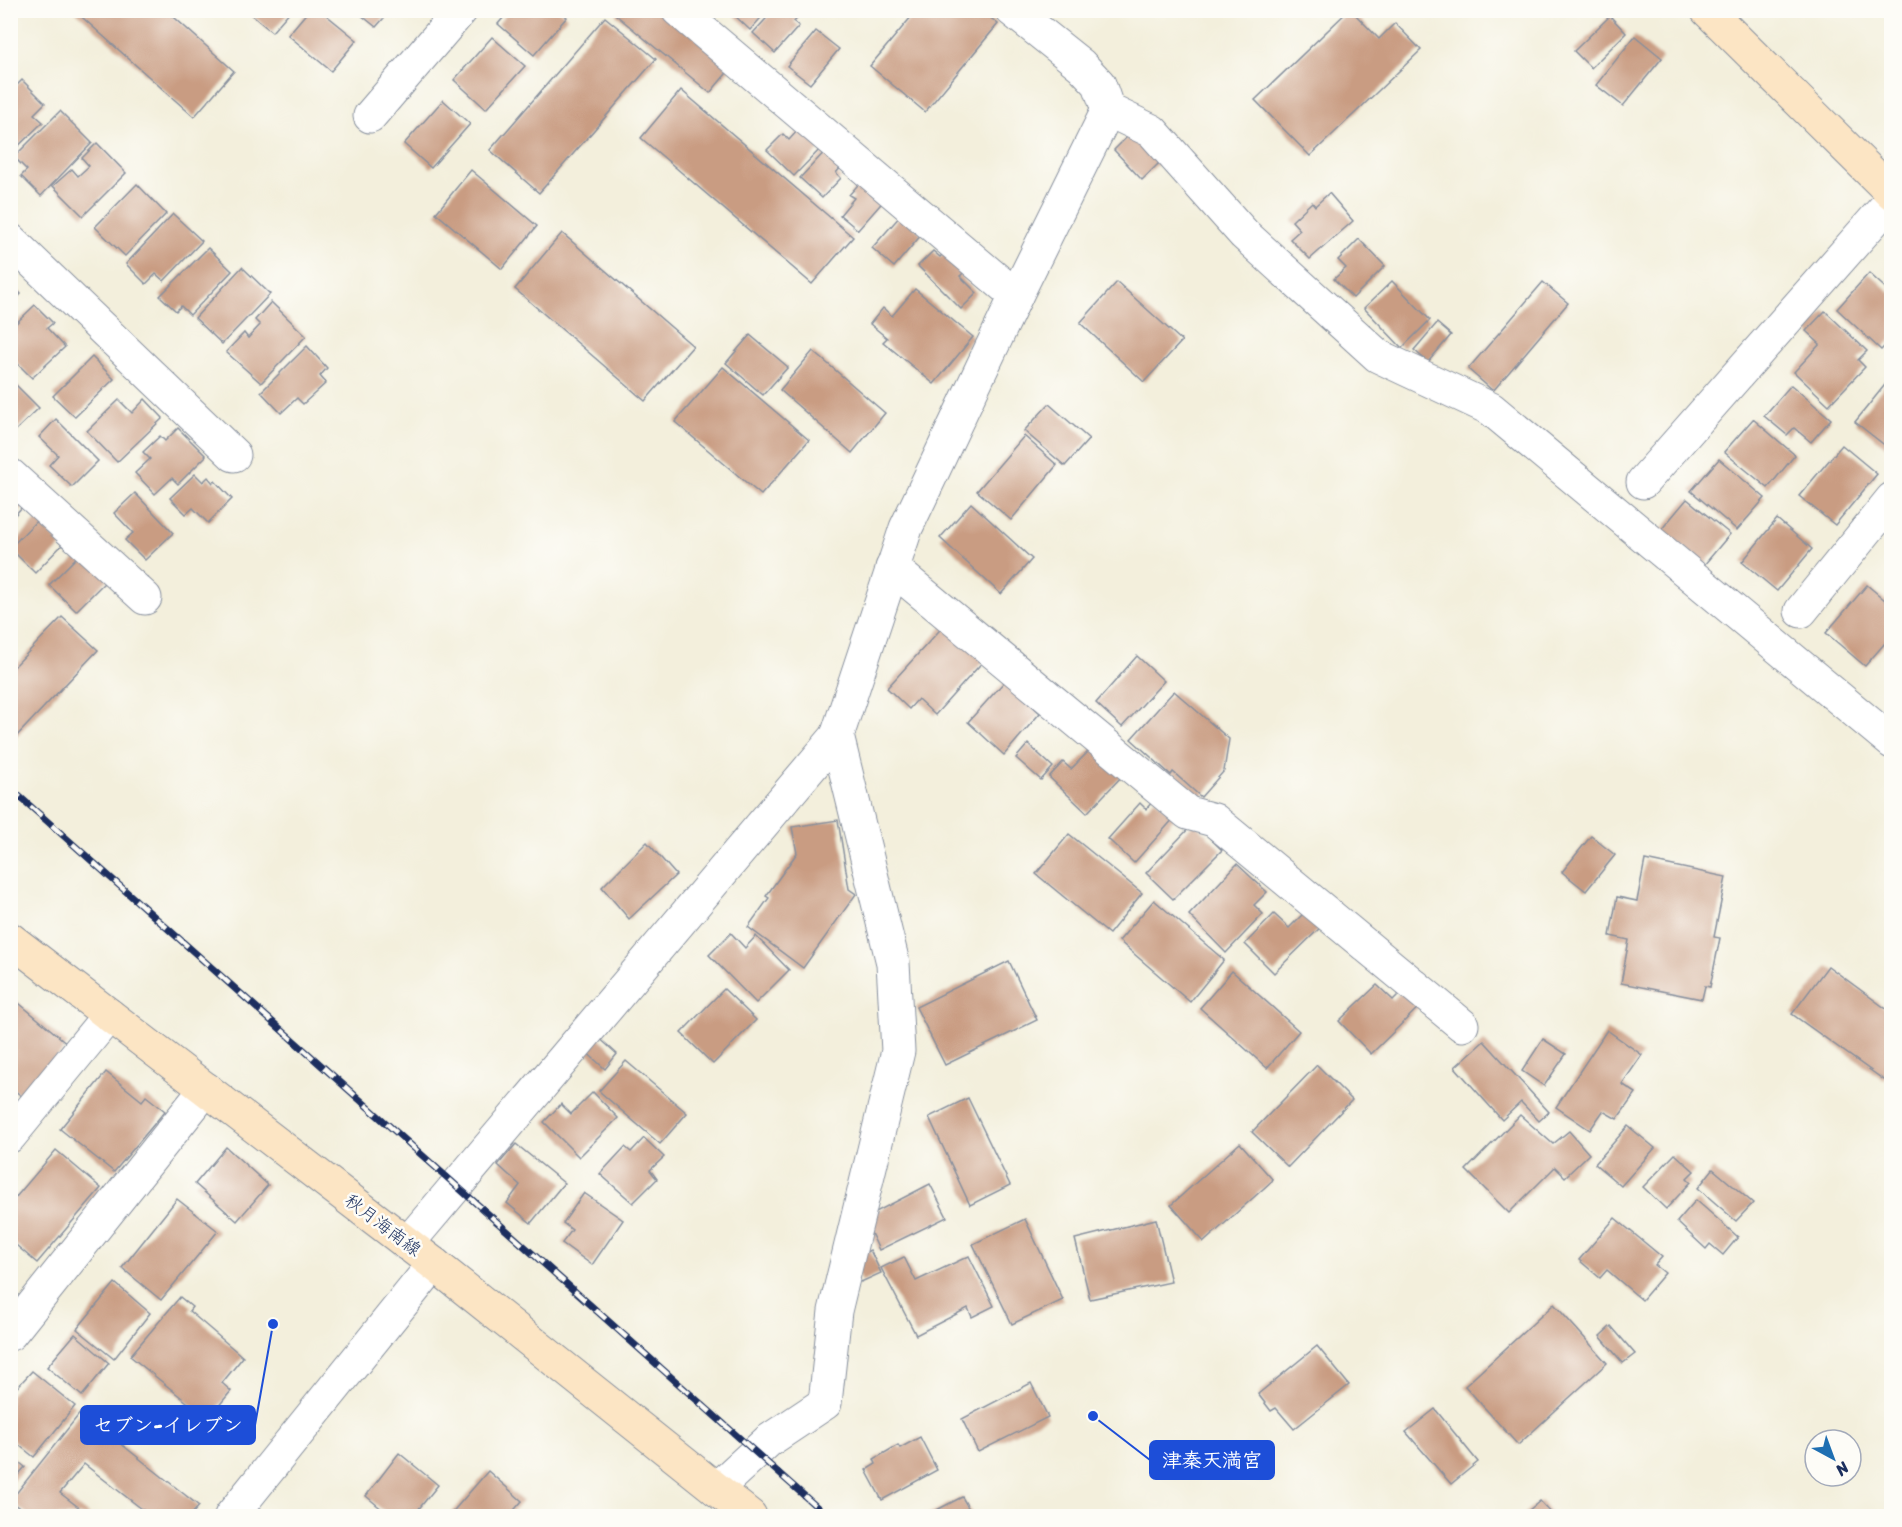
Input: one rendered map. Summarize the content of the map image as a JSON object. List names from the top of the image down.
{
  "streets": {
    "main road": ["秋月海南線"]
  },
  "places": ["セブン-イレブン", "津秦天満宮"],
  "north": "bottom right"
}
